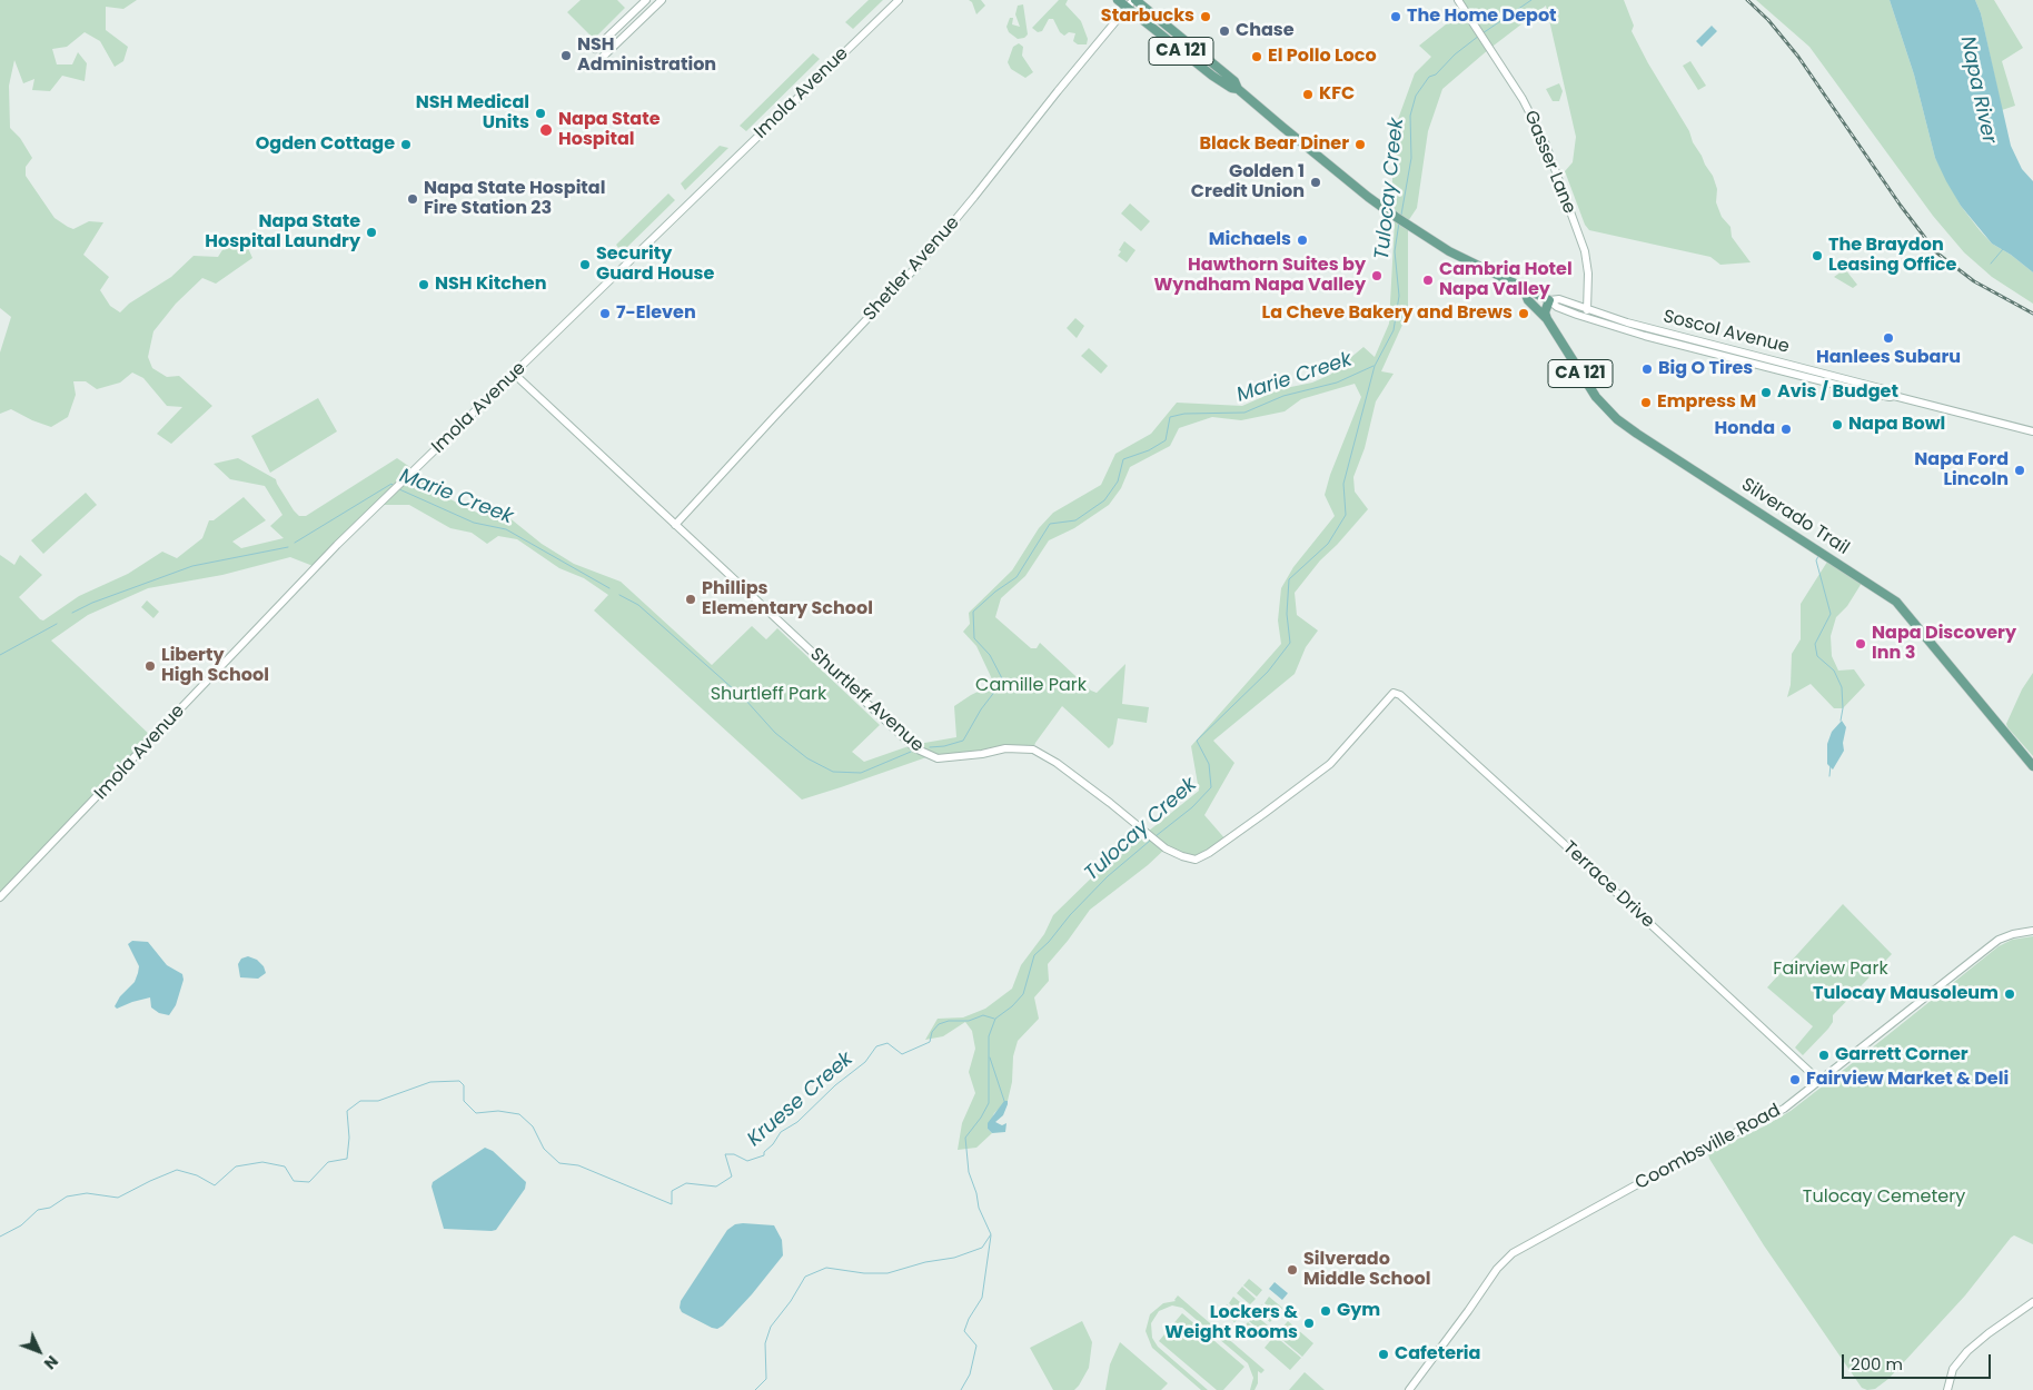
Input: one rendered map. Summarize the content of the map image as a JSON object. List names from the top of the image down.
{
  "streets": {
    "main road": ["CA 121", "Soscol Avenue", "Silverado Trail"],
    "street": [
      "Imola Avenue",
      "Gasser Lane",
      "Shetler Avenue",
      "Shurtleff Avenue",
      "Terrace Drive",
      "Coombsville Road"
    ]
  },
  "crossings": [
    ["Imola Avenue", "Shurtleff Avenue"],
    ["Gasser Lane", "Soscol Avenue"],
    ["Shetler Avenue", "Soscol Avenue"],
    ["Shetler Avenue", "Shurtleff Avenue"],
    ["Soscol Avenue", "Silverado Trail"],
    ["Shurtleff Avenue", "Terrace Drive"],
    ["Terrace Drive", "Coombsville Road"]
  ],
  "water": [
    "Napa River",
    "Tulocay Creek",
    "Marie Creek",
    "Kruese Creek"
  ],
  "parks": [
    "Camille Park",
    "Shurtleff Park",
    "Fairview Park",
    "Tulocay Cemetery"
  ],
  "places": [
    "Starbucks",
    "The Home Depot",
    "Chase",
    "NSH Administration",
    "El Pollo Loco",
    "KFC",
    "NSH Medical Units",
    "Napa State Hospital",
    "Ogden Cottage",
    "Black Bear Diner",
    "Golden 1 Credit Union",
    "Napa State Hospital Fire Station 23",
    "Napa State Hospital Laundry",
    "Michaels",
    "The Braydon Leasing Office",
    "Security Guard House",
    "Hawthorn Suites by Wyndham Napa Valley",
    "Cambria Hotel Napa Valley",
    "NSH Kitchen",
    "7-Eleven",
    "La Cheve Bakery and Brews",
    "Hanlees Subaru",
    "Big O Tires",
    "Avis / Budget",
    "Empress M",
    "Napa Bowl",
    "Honda",
    "Napa Ford Lincoln",
    "Phillips Elementary School",
    "Napa Discovery Inn 3",
    "Liberty High School",
    "Tulocay Mausoleum",
    "Garrett Corner",
    "Fairview Market & Deli",
    "Silverado Middle School",
    "Gym",
    "Lockers & Weight Rooms",
    "Cafeteria"
  ],
  "scale_bar": "200 m",
  "north": "bottom right"
}
